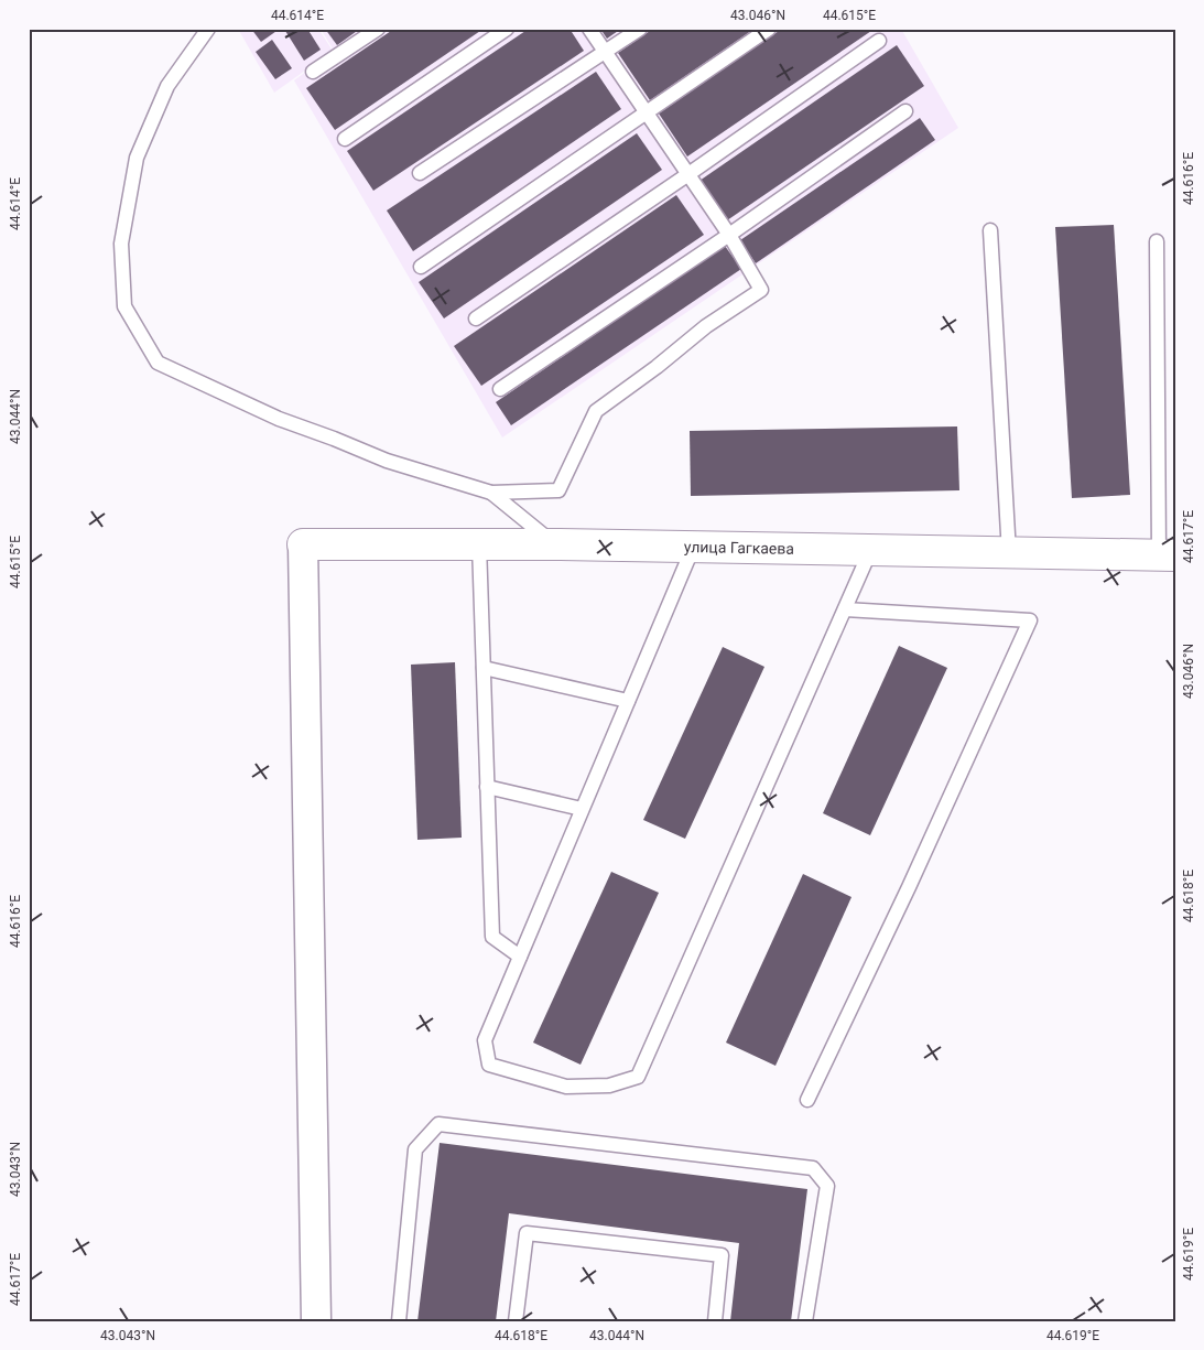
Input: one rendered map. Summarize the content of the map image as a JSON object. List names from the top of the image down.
{
  "streets": {
    "street": ["улица Гагкаева"]
  },
  "coordinates": [
    "44.614°E",
    "43.046°N",
    "44.615°E",
    "44.616°E",
    "43.044°N",
    "44.617°E",
    "44.618°E",
    "43.043°N",
    "44.619°E"
  ]
}
